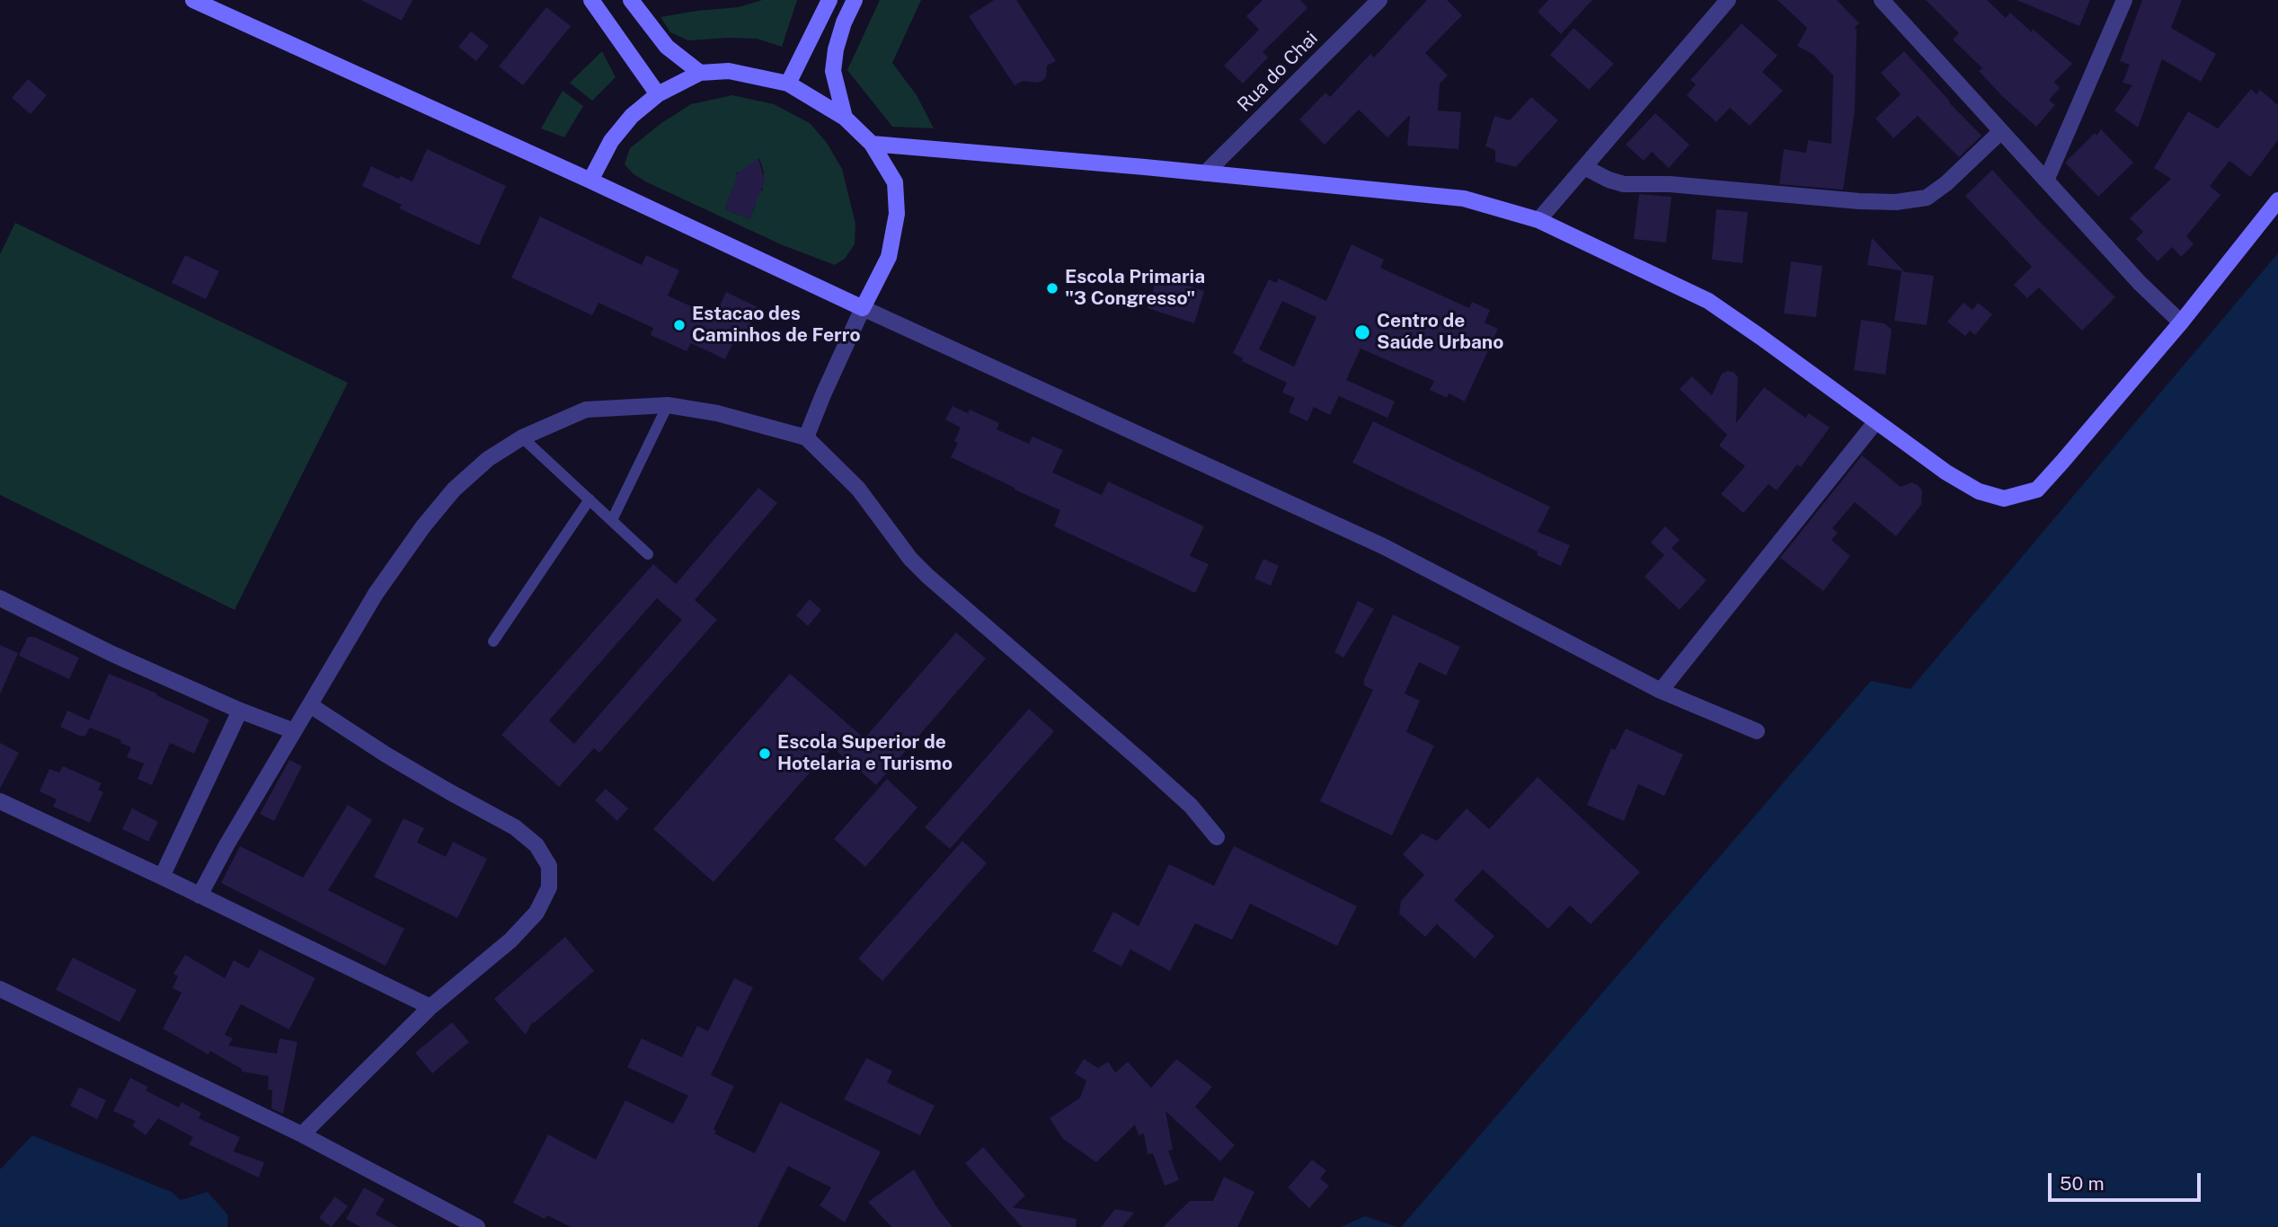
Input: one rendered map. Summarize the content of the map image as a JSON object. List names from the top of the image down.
{
  "streets": {
    "street": ["Rua do Chai"]
  },
  "places": [
    "Escola Primaria \"3 Congresso\"",
    "Estacao des Caminhos de Ferro",
    "Centro de Saúde Urbano",
    "Escola Superior de Hotelaria e Turismo"
  ],
  "scale_bar": "50 m"
}
